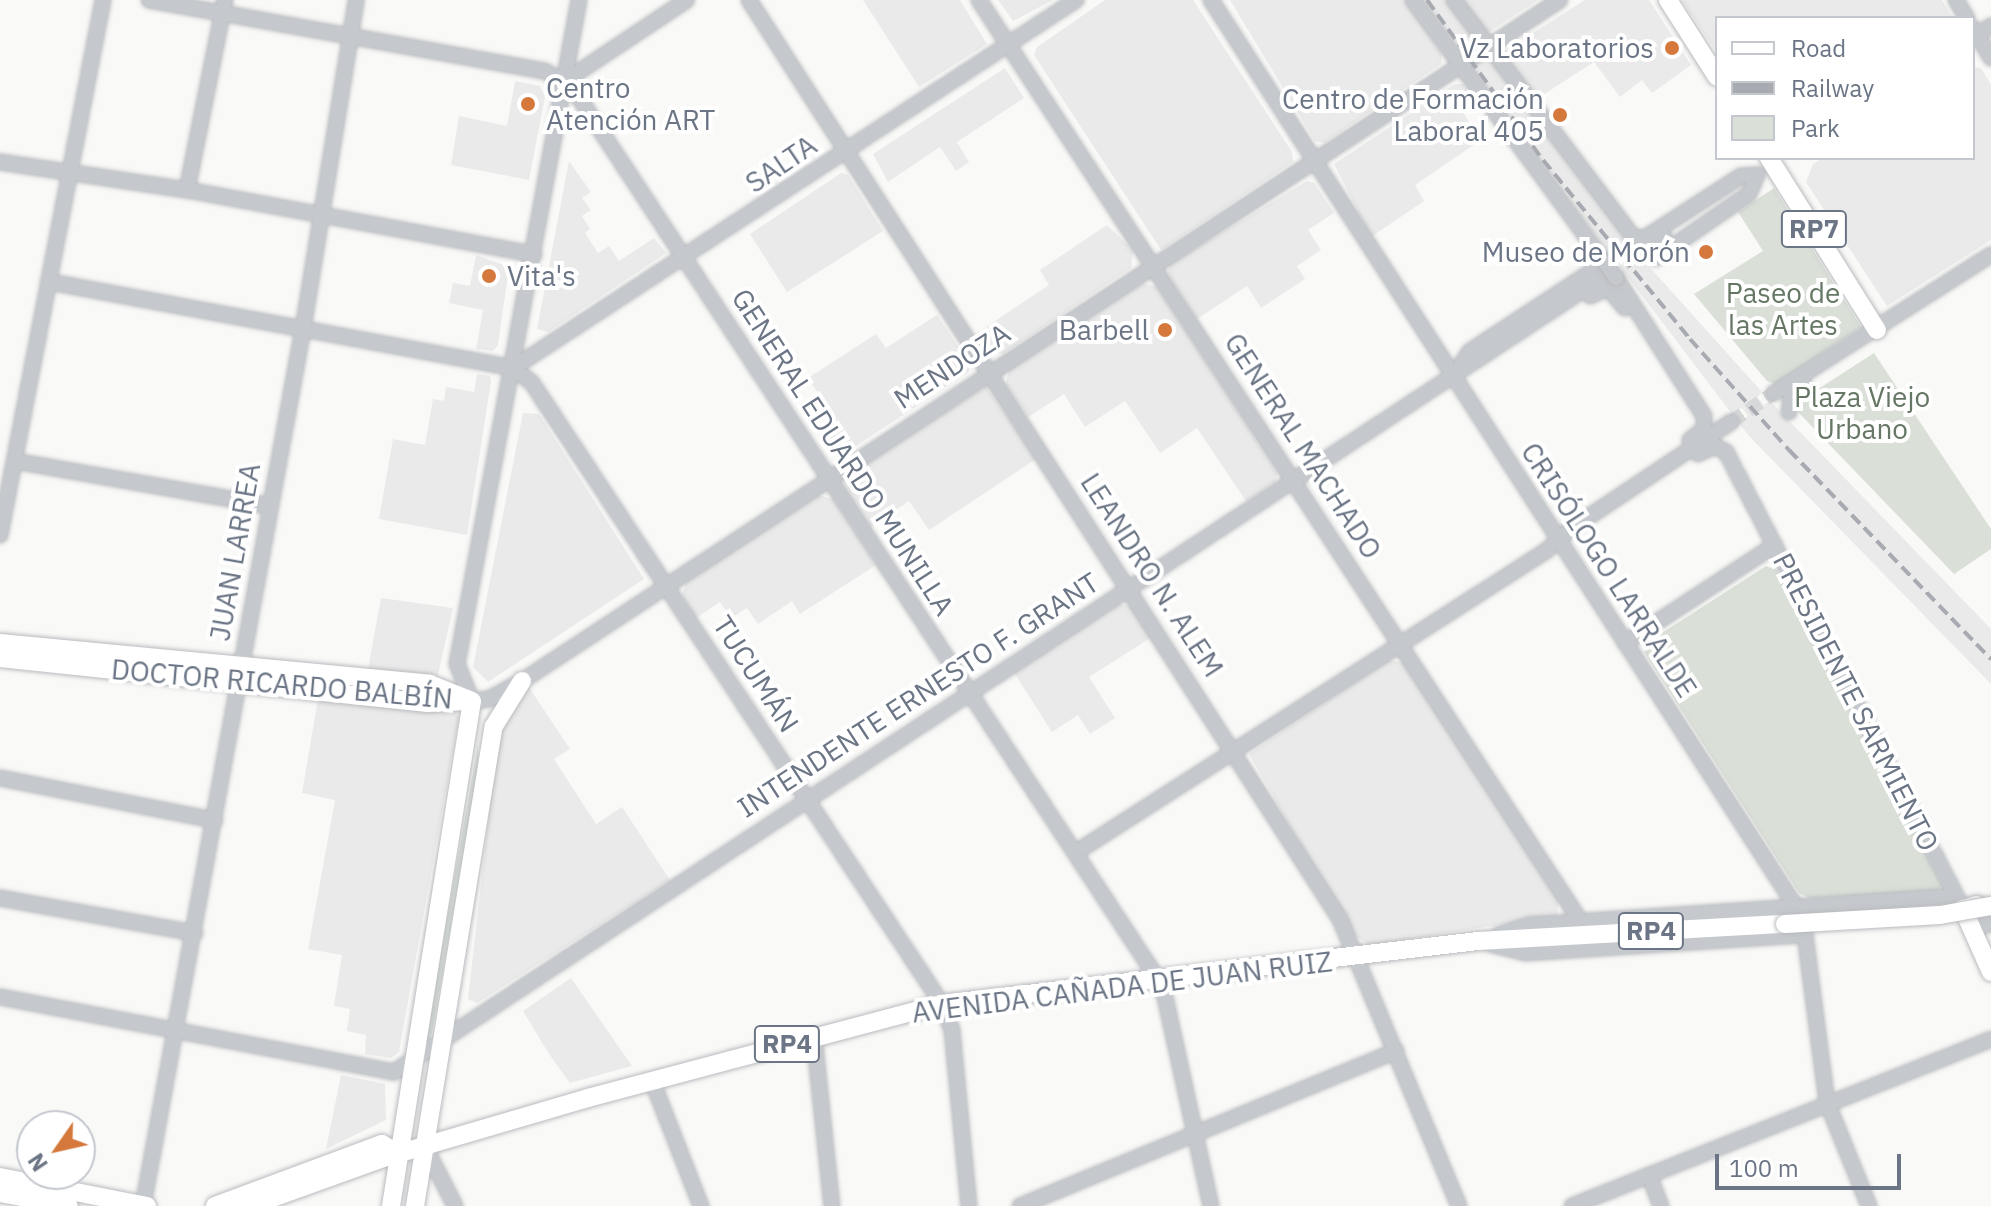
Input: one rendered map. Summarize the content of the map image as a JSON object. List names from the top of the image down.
{
  "streets": {
    "main road": [
      "RP7",
      "DOCTOR RICARDO BALBÍN",
      "PRESIDENTE SARMIENTO",
      "RP4",
      "AVENIDA CAÑADA DE JUAN RUIZ"
    ],
    "street": [
      "SALTA",
      "MENDOZA",
      "GENERAL MACHADO",
      "GENERAL EDUARDO MUNILLA",
      "JUAN LARREA",
      "CRISÓLOGO LARRALDE",
      "LEANDRO N. ALEM",
      "TUCUMÁN",
      "INTENDENTE ERNESTO F. GRANT"
    ]
  },
  "crossings": [
    ["SALTA", "GENERAL MACHADO"],
    ["SALTA", "GENERAL EDUARDO MUNILLA"],
    ["SALTA", "LEANDRO N. ALEM"],
    ["SALTA", "TUCUMÁN"],
    ["MENDOZA", "GENERAL MACHADO"],
    ["MENDOZA", "GENERAL EDUARDO MUNILLA"],
    ["MENDOZA", "CRISÓLOGO LARRALDE"],
    ["MENDOZA", "LEANDRO N. ALEM"],
    ["MENDOZA", "TUCUMÁN"],
    ["MENDOZA", "DOCTOR RICARDO BALBÍN"],
    ["GENERAL MACHADO", "INTENDENTE ERNESTO F. GRANT"],
    ["GENERAL MACHADO", "AVENIDA CAÑADA DE JUAN RUIZ"],
    ["GENERAL EDUARDO MUNILLA", "INTENDENTE ERNESTO F. GRANT"],
    ["GENERAL EDUARDO MUNILLA", "AVENIDA CAÑADA DE JUAN RUIZ"],
    ["JUAN LARREA", "DOCTOR RICARDO BALBÍN"],
    ["CRISÓLOGO LARRALDE", "INTENDENTE ERNESTO F. GRANT"],
    ["CRISÓLOGO LARRALDE", "RP4"],
    ["CRISÓLOGO LARRALDE", "AVENIDA CAÑADA DE JUAN RUIZ"],
    ["LEANDRO N. ALEM", "INTENDENTE ERNESTO F. GRANT"],
    ["LEANDRO N. ALEM", "AVENIDA CAÑADA DE JUAN RUIZ"],
    ["TUCUMÁN", "INTENDENTE ERNESTO F. GRANT"],
    ["TUCUMÁN", "AVENIDA CAÑADA DE JUAN RUIZ"],
    ["PRESIDENTE SARMIENTO", "AVENIDA CAÑADA DE JUAN RUIZ"],
    ["RP4", "AVENIDA CAÑADA DE JUAN RUIZ"]
  ],
  "parks": ["Paseo de las Artes", "Plaza Viejo Urbano"],
  "places": [
    "Vz Laboratorios",
    "Centro Atención ART",
    "Centro de Formación Laboral 405",
    "Museo de Morón",
    "Vita's",
    "Barbell"
  ],
  "legend": ["Road", "Railway", "Park"],
  "scale_bar": "100 m",
  "north": "bottom left"
}
